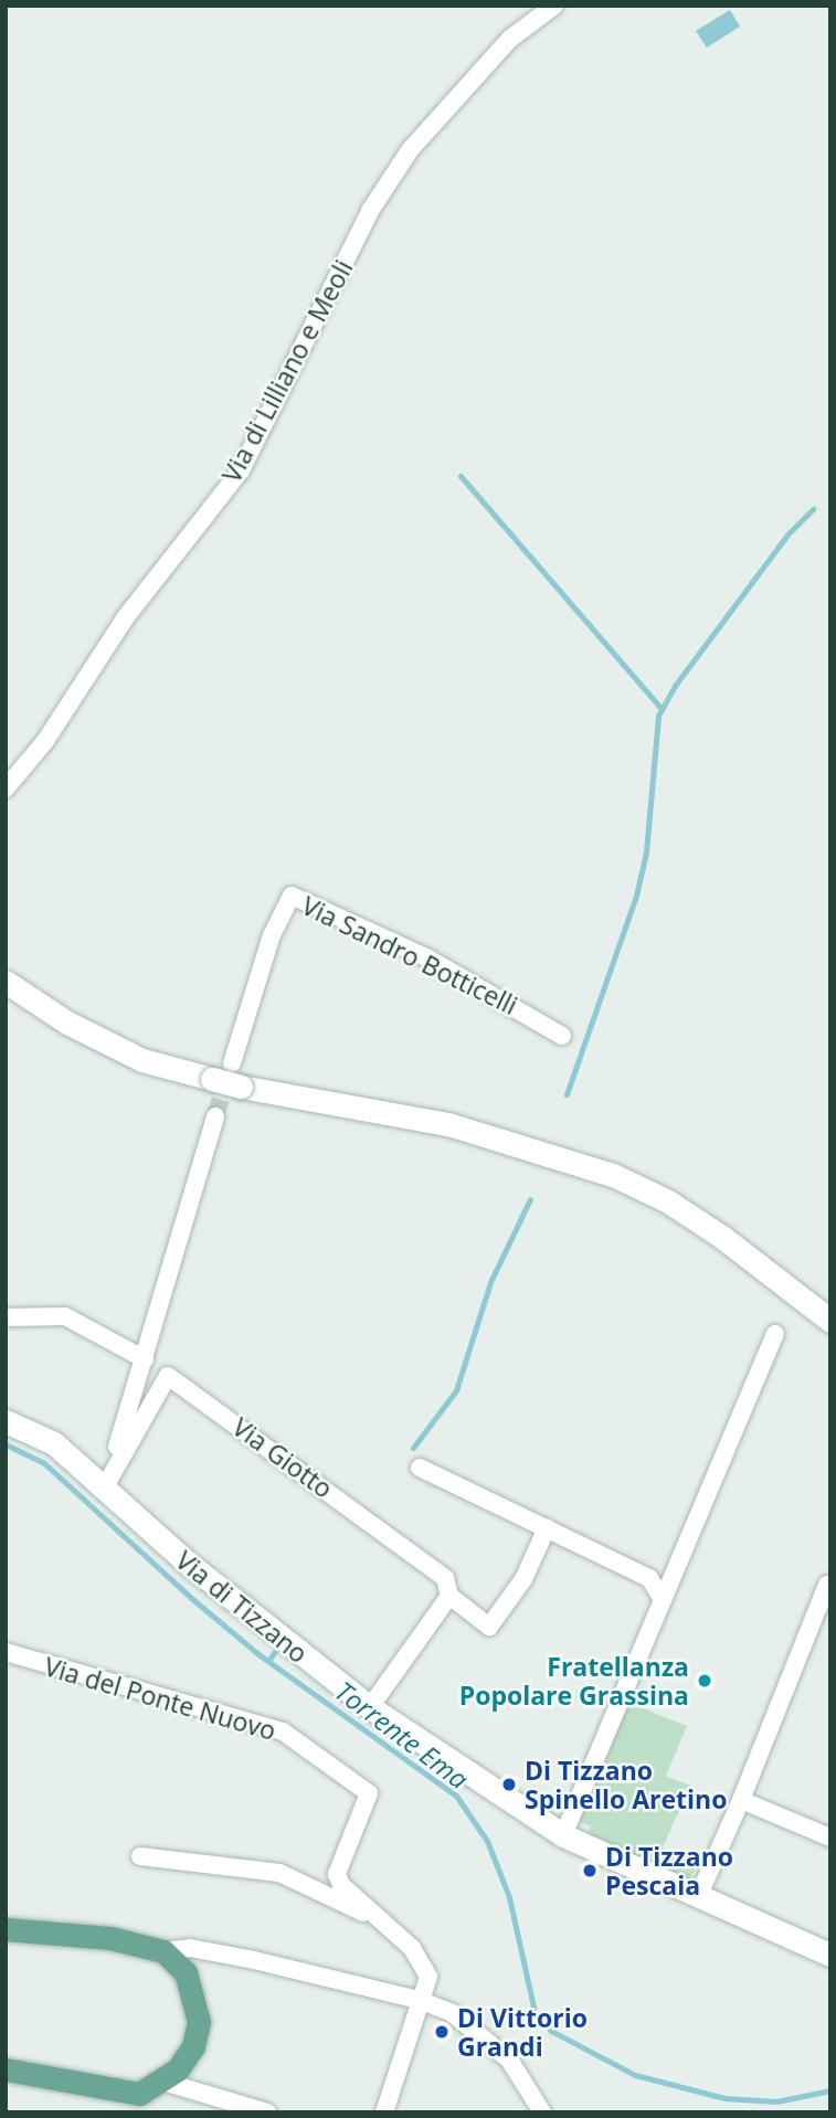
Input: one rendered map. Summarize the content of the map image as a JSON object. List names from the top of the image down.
{
  "streets": {
    "street": [
      "Via di Lilliano e Meoli",
      "Via Sandro Botticelli",
      "Via Giotto",
      "Via di Tizzano",
      "Via del Ponte Nuovo"
    ]
  },
  "crossings": [
    ["Via Giotto", "Via di Tizzano"]
  ],
  "water": ["Torrente Ema"],
  "places": [
    "Fratellanza Popolare Grassina",
    "Di Tizzano Spinello Aretino",
    "Di Tizzano Pescaia",
    "Di Vittorio Grandi"
  ]
}
